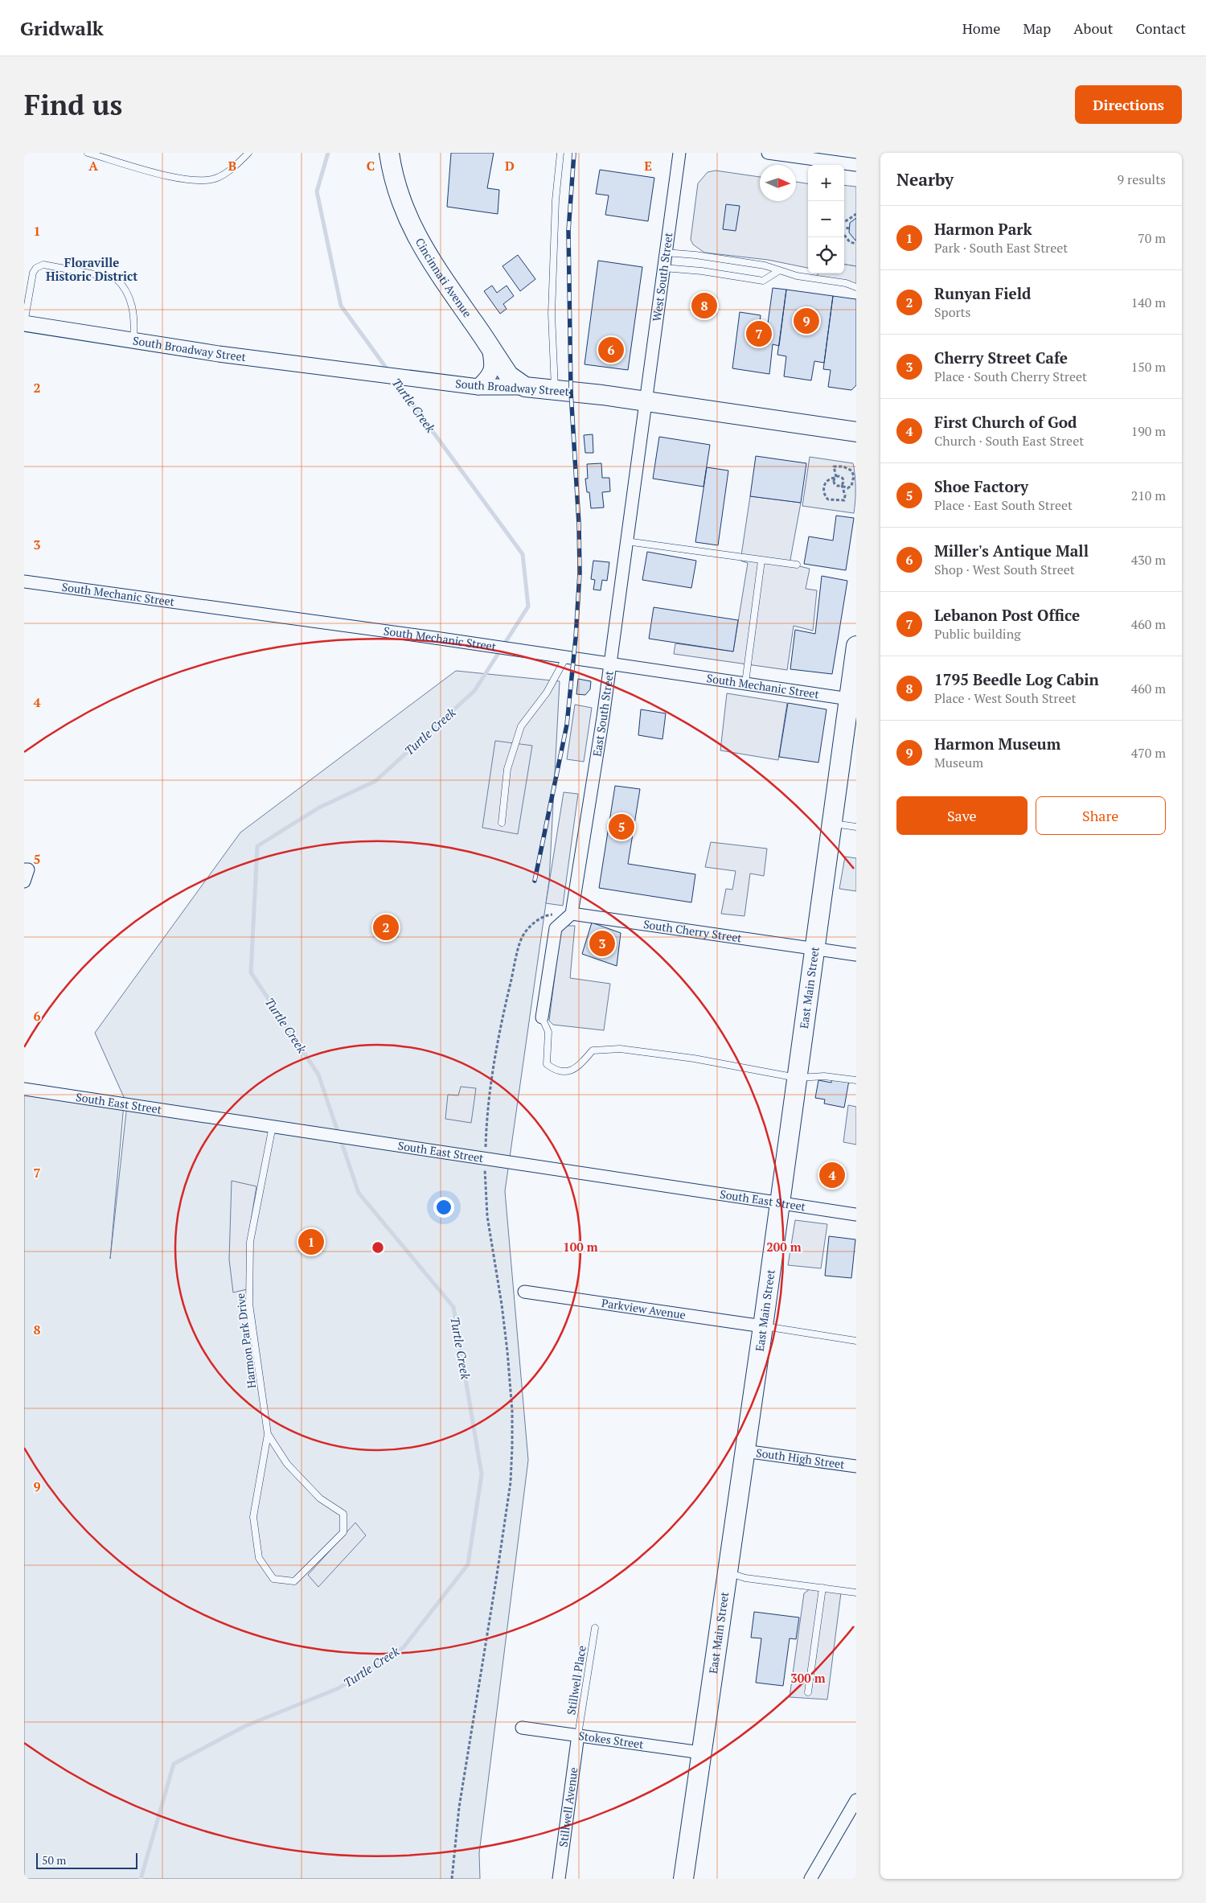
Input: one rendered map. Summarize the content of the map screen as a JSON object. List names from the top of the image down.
{
  "streets": {
    "main road": ["Cincinnati Avenue", "South Broadway Street", "East Main Street"],
    "street": [
      "West South Street",
      "South Mechanic Street",
      "East South Street",
      "South Cherry Street",
      "South East Street",
      "Parkview Avenue",
      "South High Street",
      "Stokes Street",
      "Stillwell Avenue"
    ],
    "lane": ["Harmon Park Drive", "Stillwell Place"]
  },
  "crossings": [
    ["West South Street", "South Broadway Street"],
    ["West South Street", "East South Street"],
    ["Cincinnati Avenue", "South Broadway Street"],
    ["South Broadway Street", "East South Street"],
    ["South Mechanic Street", "East South Street"],
    ["South Mechanic Street", "East Main Street"],
    ["East South Street", "South Cherry Street"],
    ["South Cherry Street", "East Main Street"],
    ["East Main Street", "South East Street"],
    ["East Main Street", "Parkview Avenue"],
    ["East Main Street", "South High Street"],
    ["East Main Street", "Stokes Street"],
    ["South East Street", "Harmon Park Drive"],
    ["Stillwell Place", "Stokes Street"],
    ["Stillwell Place", "Stillwell Avenue"],
    ["Stokes Street", "Stillwell Avenue"]
  ],
  "districts": ["Floraville Historic District"],
  "water": ["Turtle Creek"],
  "scale_bar": "50 m",
  "north": "right",
  "page": {
    "header": "Gridwalk",
    "nav": [
      "Home",
      "Map",
      "About",
      "Contact"
    ],
    "buttons": [
      "Directions",
      ["Save", "Share"]
    ],
    "title": "Find us",
    "heading": ["Nearby", "9 results"],
    "map_buttons": ["+", "−"],
    "list": [
      {
        "mark": "1",
        "name": "Harmon Park",
        "note": "Park · South East Street",
        "value": "70 m"
      },
      {
        "mark": "2",
        "name": "Runyan Field",
        "note": "Sports",
        "value": "140 m"
      },
      {
        "mark": "3",
        "name": "Cherry Street Cafe",
        "note": "Place · South Cherry Street",
        "value": "150 m"
      },
      {
        "mark": "4",
        "name": "First Church of God",
        "note": "Church · South East Street",
        "value": "190 m"
      },
      {
        "mark": "5",
        "name": "Shoe Factory",
        "note": "Place · East South Street",
        "value": "210 m"
      },
      {
        "mark": "6",
        "name": "Miller's Antique Mall",
        "note": "Shop · West South Street",
        "value": "430 m"
      },
      {
        "mark": "7",
        "name": "Lebanon Post Office",
        "note": "Public building",
        "value": "460 m"
      },
      {
        "mark": "8",
        "name": "1795 Beedle Log Cabin",
        "note": "Place · West South Street",
        "value": "460 m"
      },
      {
        "mark": "9",
        "name": "Harmon Museum",
        "note": "Museum",
        "value": "470 m"
      }
    ],
    "pins": [
      "8",
      "9",
      "7",
      "6",
      "5",
      "2",
      "3",
      "4",
      "1"
    ],
    "scale": "50 m"
  },
  "grid": {
    "columns": [
      "A",
      "B",
      "C",
      "D",
      "E"
    ],
    "rows": [
      "1",
      "2",
      "3",
      "4",
      "5",
      "6",
      "7",
      "8",
      "9"
    ]
  },
  "rings": ["100 m", "200 m", "300 m"]
}
